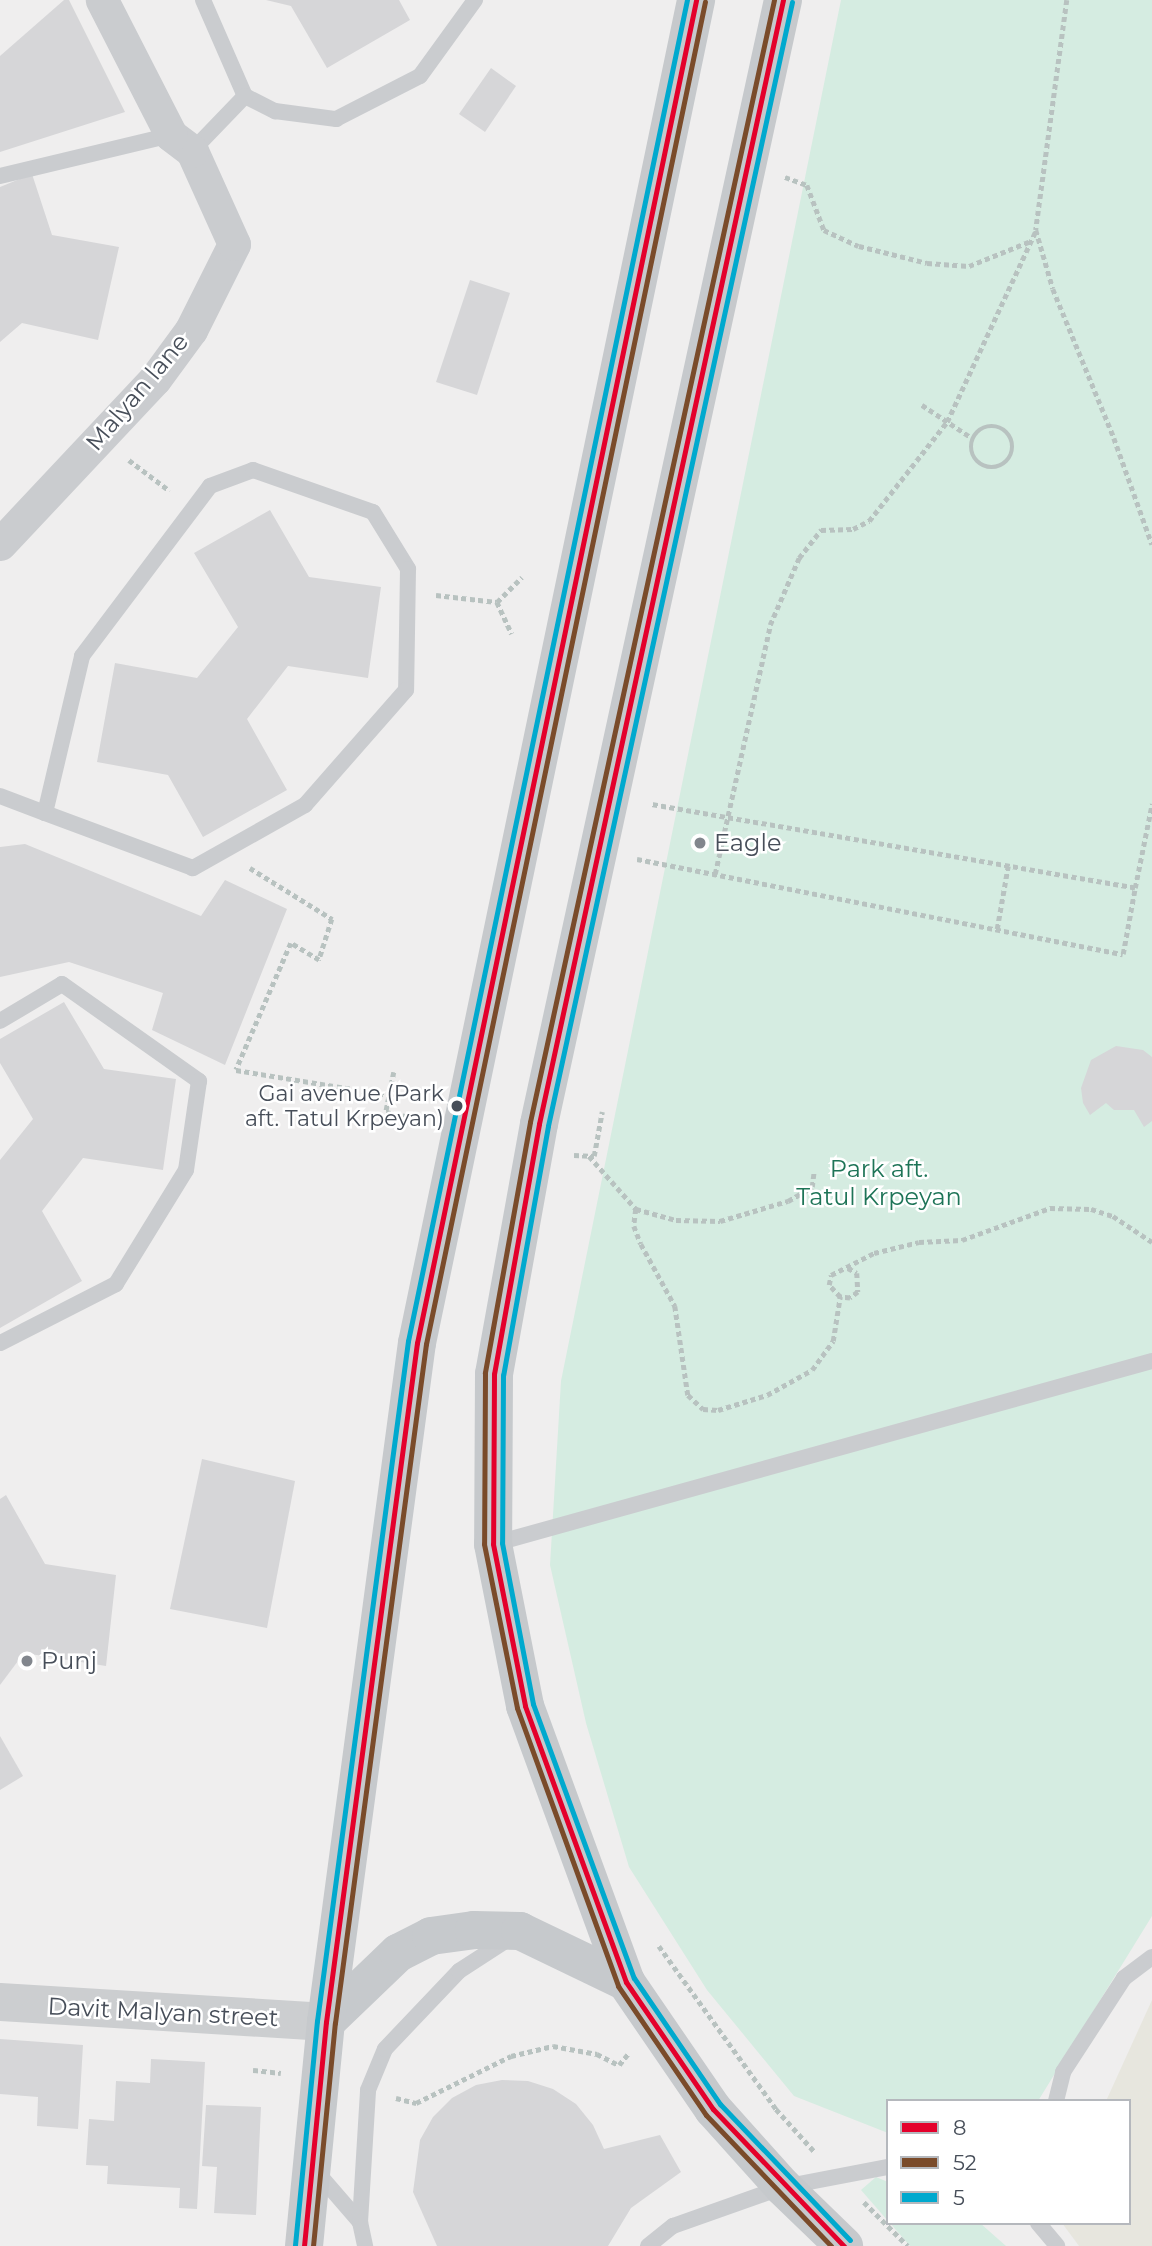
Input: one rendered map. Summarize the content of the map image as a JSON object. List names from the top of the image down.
{
  "streets": {
    "street": ["Malyan lane", "Davit Malyan street"]
  },
  "parks": ["Park aft. Tatul Krpeyan"],
  "places": ["Eagle", "Gai avenue (Park aft. Tatul Krpeyan)", "Punj"],
  "lines": ["transit line 8", "transit line 52", "transit line 5"],
  "legend": ["8", "52", "5"]
}
